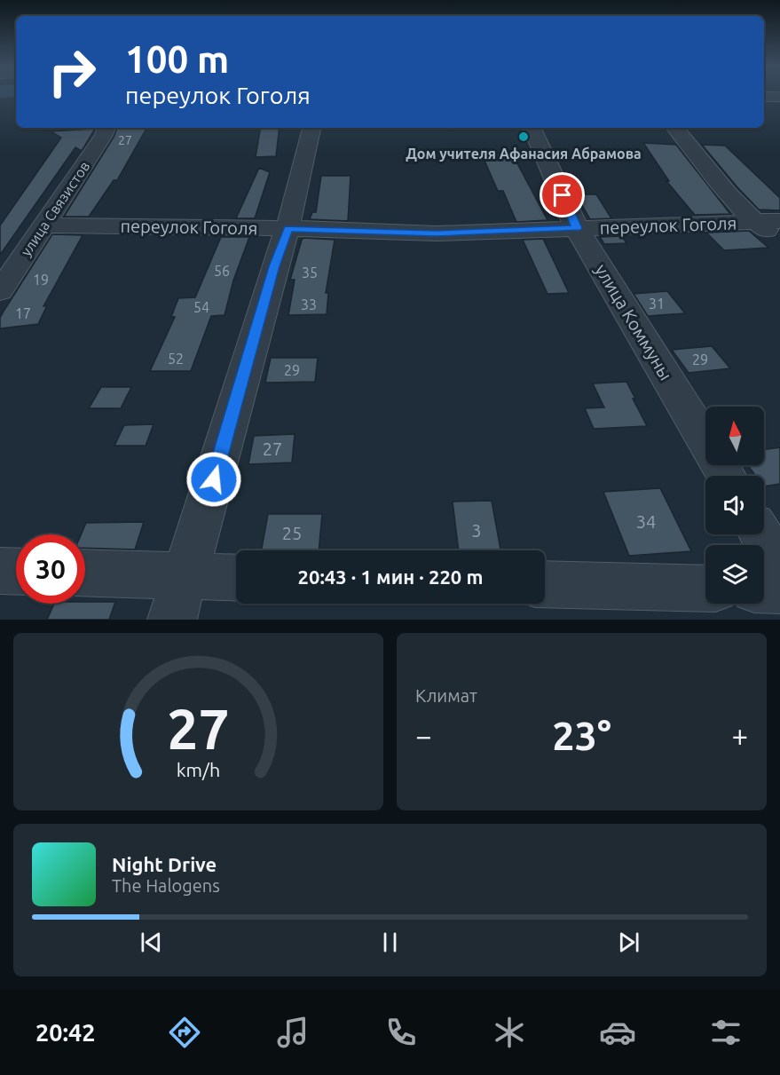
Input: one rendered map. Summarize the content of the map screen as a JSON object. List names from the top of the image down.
{
  "streets": {
    "street": ["улица Связистов", "переулок Гоголя", "улица Коммуны"]
  },
  "crossings": [
    ["улица Связистов", "переулок Гоголя"],
    ["переулок Гоголя", "улица Коммуны"]
  ],
  "places": ["Дом учителя Афанасия Абрамова"],
  "house_numbers": [
    "27",
    "56",
    "35",
    "19",
    "31",
    "33",
    "54",
    "17",
    "52",
    "29",
    "29",
    "27",
    "34",
    "3",
    "25"
  ],
  "north": "top",
  "page": {
    "turn": ["100 m", "переулок Гоголя"],
    "limit": "30",
    "trip": "20:43 · 1 мин · 220 m",
    "tile": "Климат",
    "heat": ["−", "23°", "+"],
    "song": ["Night Drive", "The Halogens"],
    "tabs": "20:42",
    "gauge": ["27", "km/h"]
  }
}
